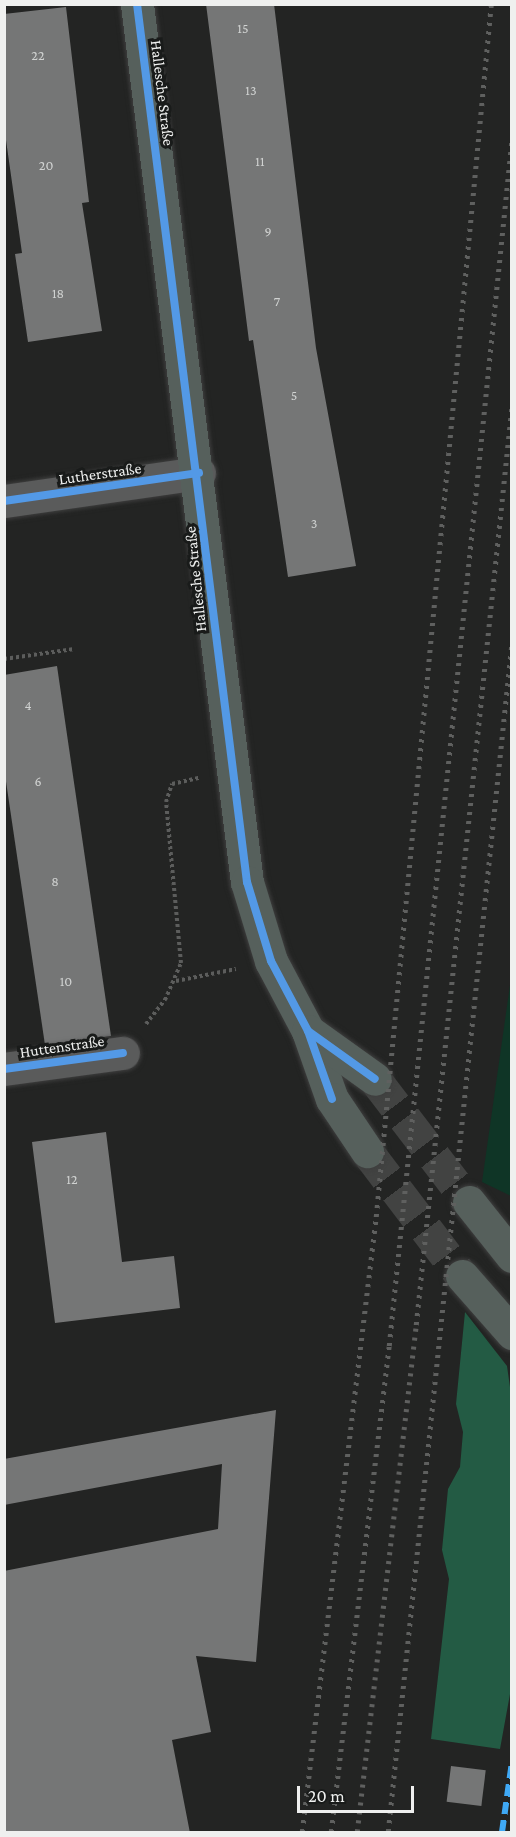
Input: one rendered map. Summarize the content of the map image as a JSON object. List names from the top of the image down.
{
  "streets": {
    "main road": ["Hallesche Straße"],
    "street": ["Lutherstraße", "Huttenstraße"]
  },
  "crossings": [
    ["Hallesche Straße", "Lutherstraße"]
  ],
  "house_numbers": [
    "15",
    "22",
    "13",
    "11",
    "20",
    "9",
    "18",
    "7",
    "5",
    "3",
    "4",
    "6",
    "8",
    "10",
    "12"
  ],
  "scale_bar": "20 m"
}
